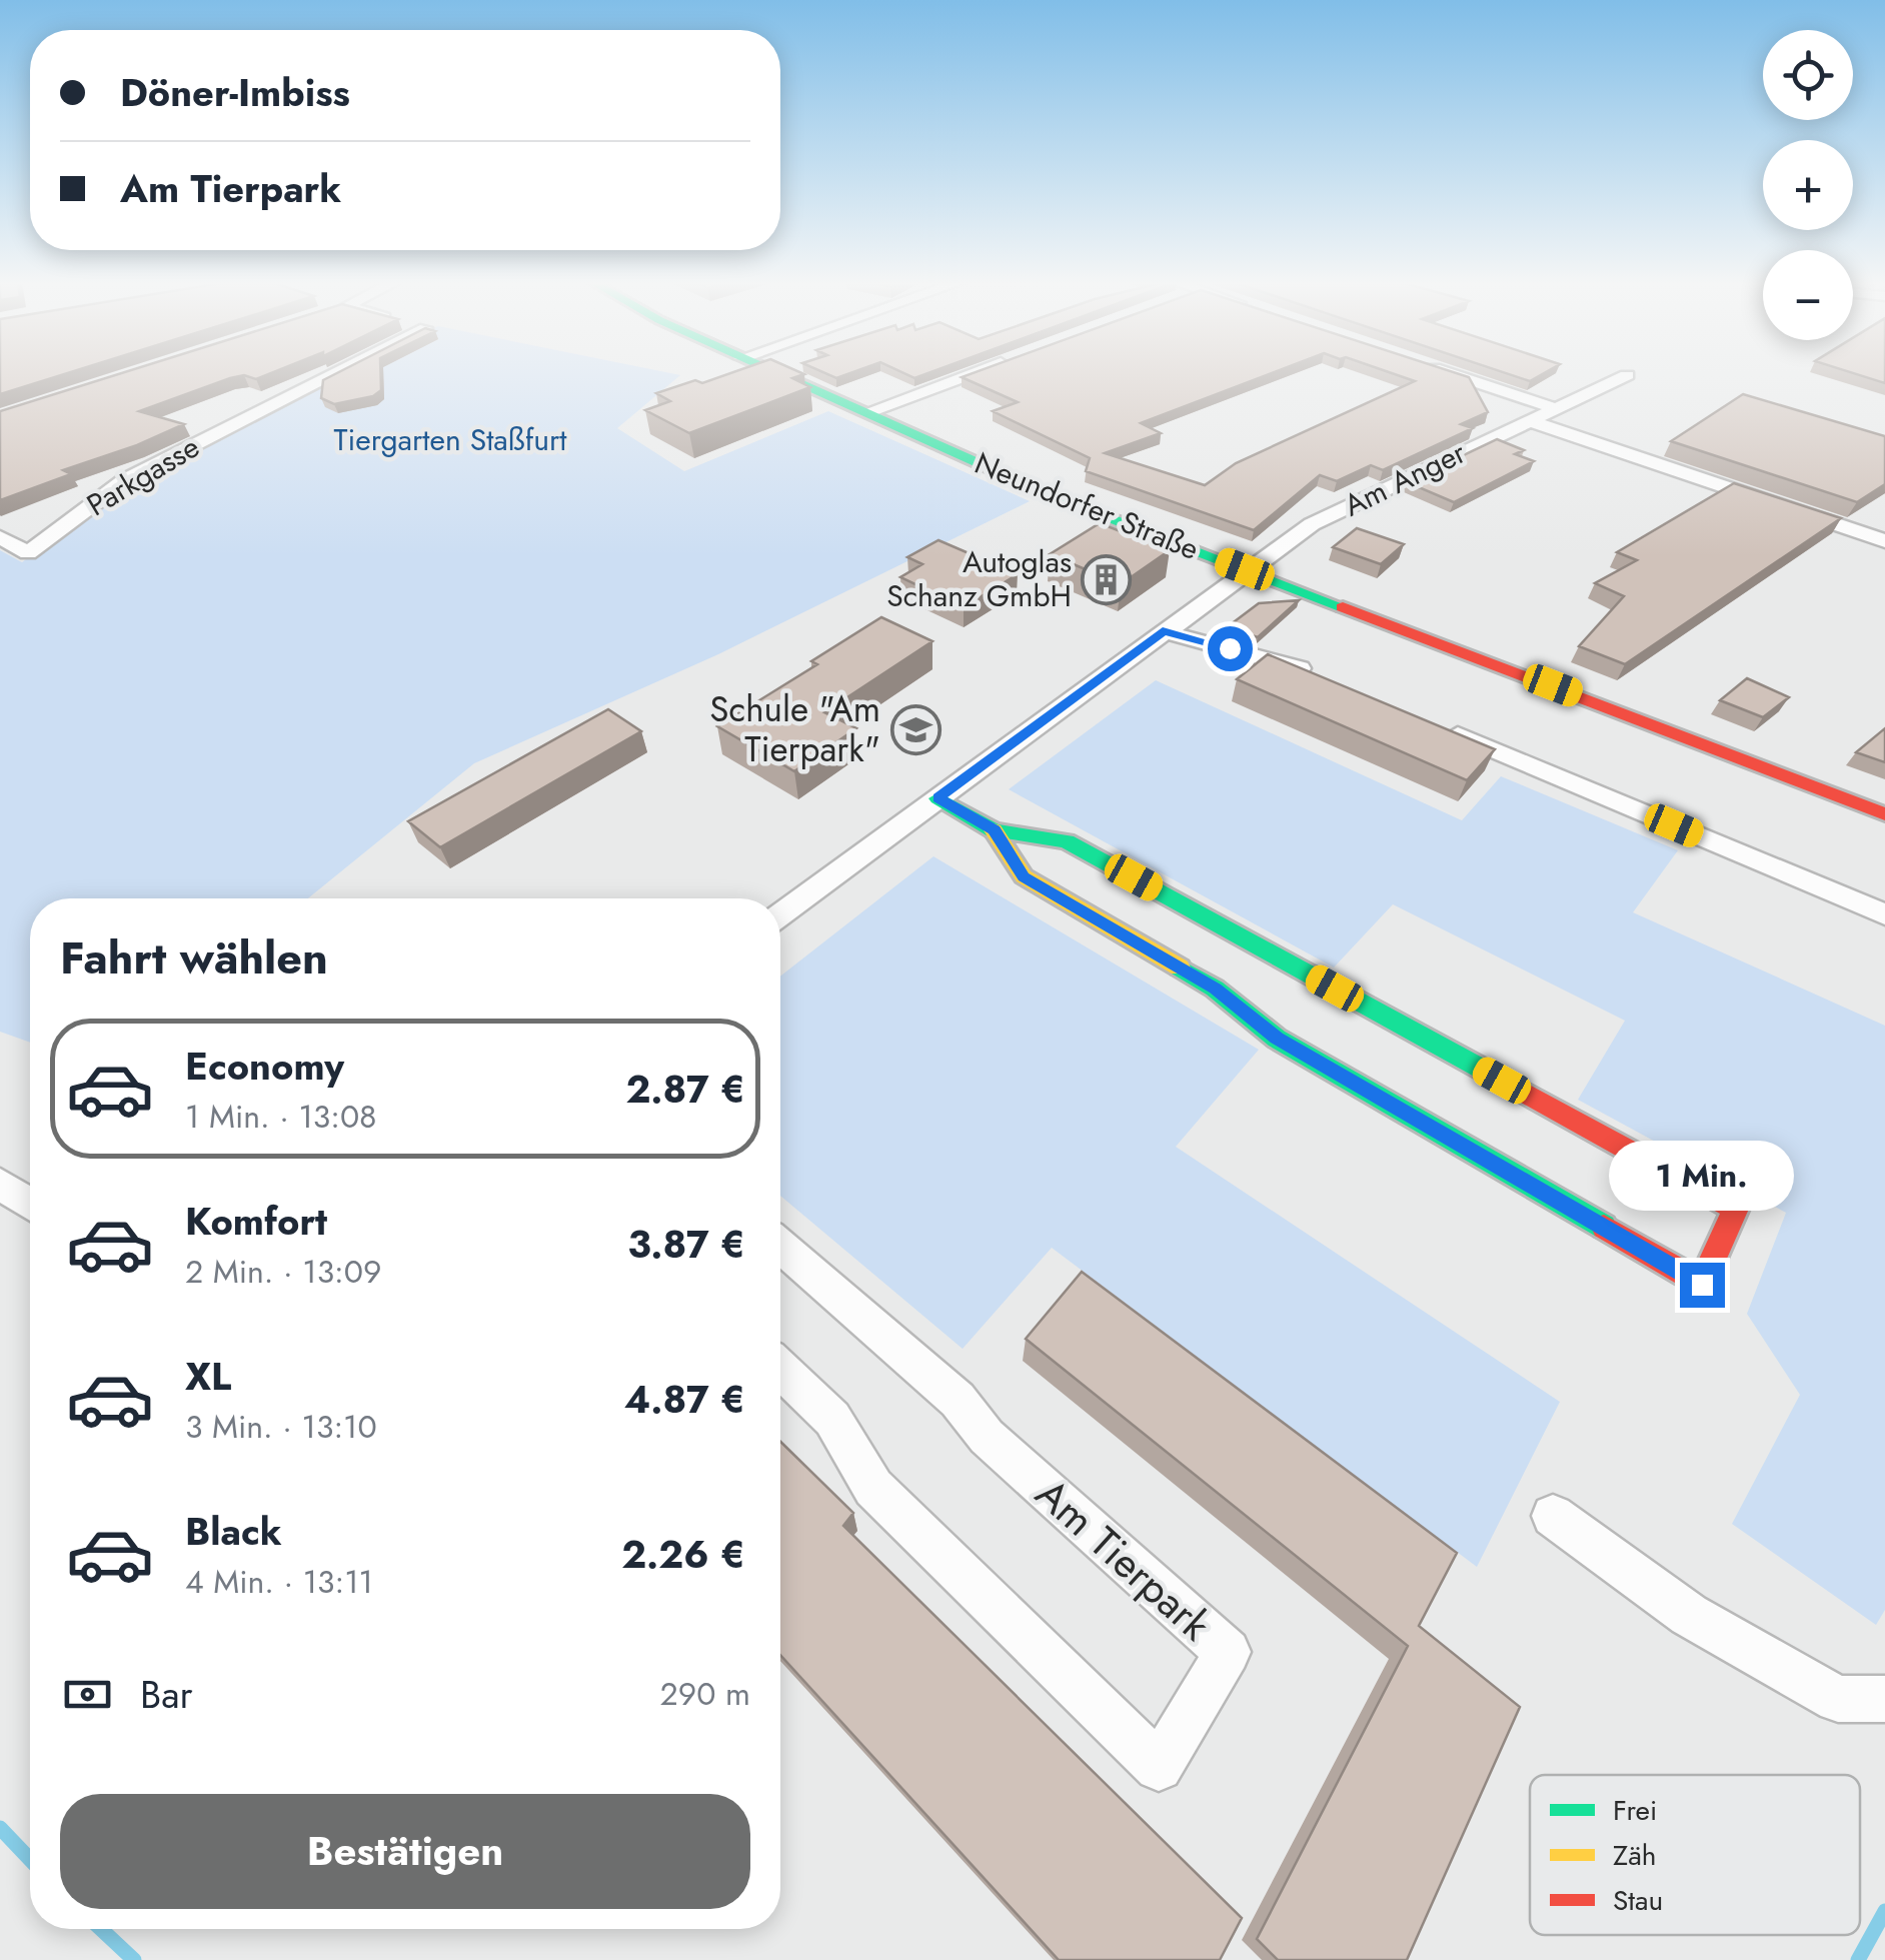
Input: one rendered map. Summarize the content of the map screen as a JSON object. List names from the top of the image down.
{
  "streets": {
    "main road": ["Neundorfer Straße"],
    "street": ["Parkgasse", "Am Anger", "Am Tierpark"]
  },
  "crossings": [
    ["Am Anger", "Neundorfer Straße"]
  ],
  "parks": ["Tiergarten Staßfurt"],
  "places": {
    "building": ["Autoglas Schanz GmbH"],
    "school or university": ["Schule \"Am Tierpark\""]
  },
  "legend": ["Frei", "Zäh", "Stau"],
  "page": {
    "map_buttons": ["+", "−"],
    "banner": ["Döner-Imbiss", "Am Tierpark"],
    "heading": "Fahrt wählen",
    "list": [
      {
        "name": "Economy",
        "note": "1 Min. · 13:08",
        "value": "2.87 €"
      },
      {
        "name": "Komfort",
        "note": "2 Min. · 13:09",
        "value": "3.87 €"
      },
      {
        "name": "XL",
        "note": "3 Min. · 13:10",
        "value": "4.87 €"
      },
      {
        "name": "Black",
        "note": "4 Min. · 13:11",
        "value": "2.26 €"
      }
    ],
    "bubble": "1 Min.",
    "pay": ["Bar", "290 m"],
    "buttons": "Bestätigen"
  }
}
